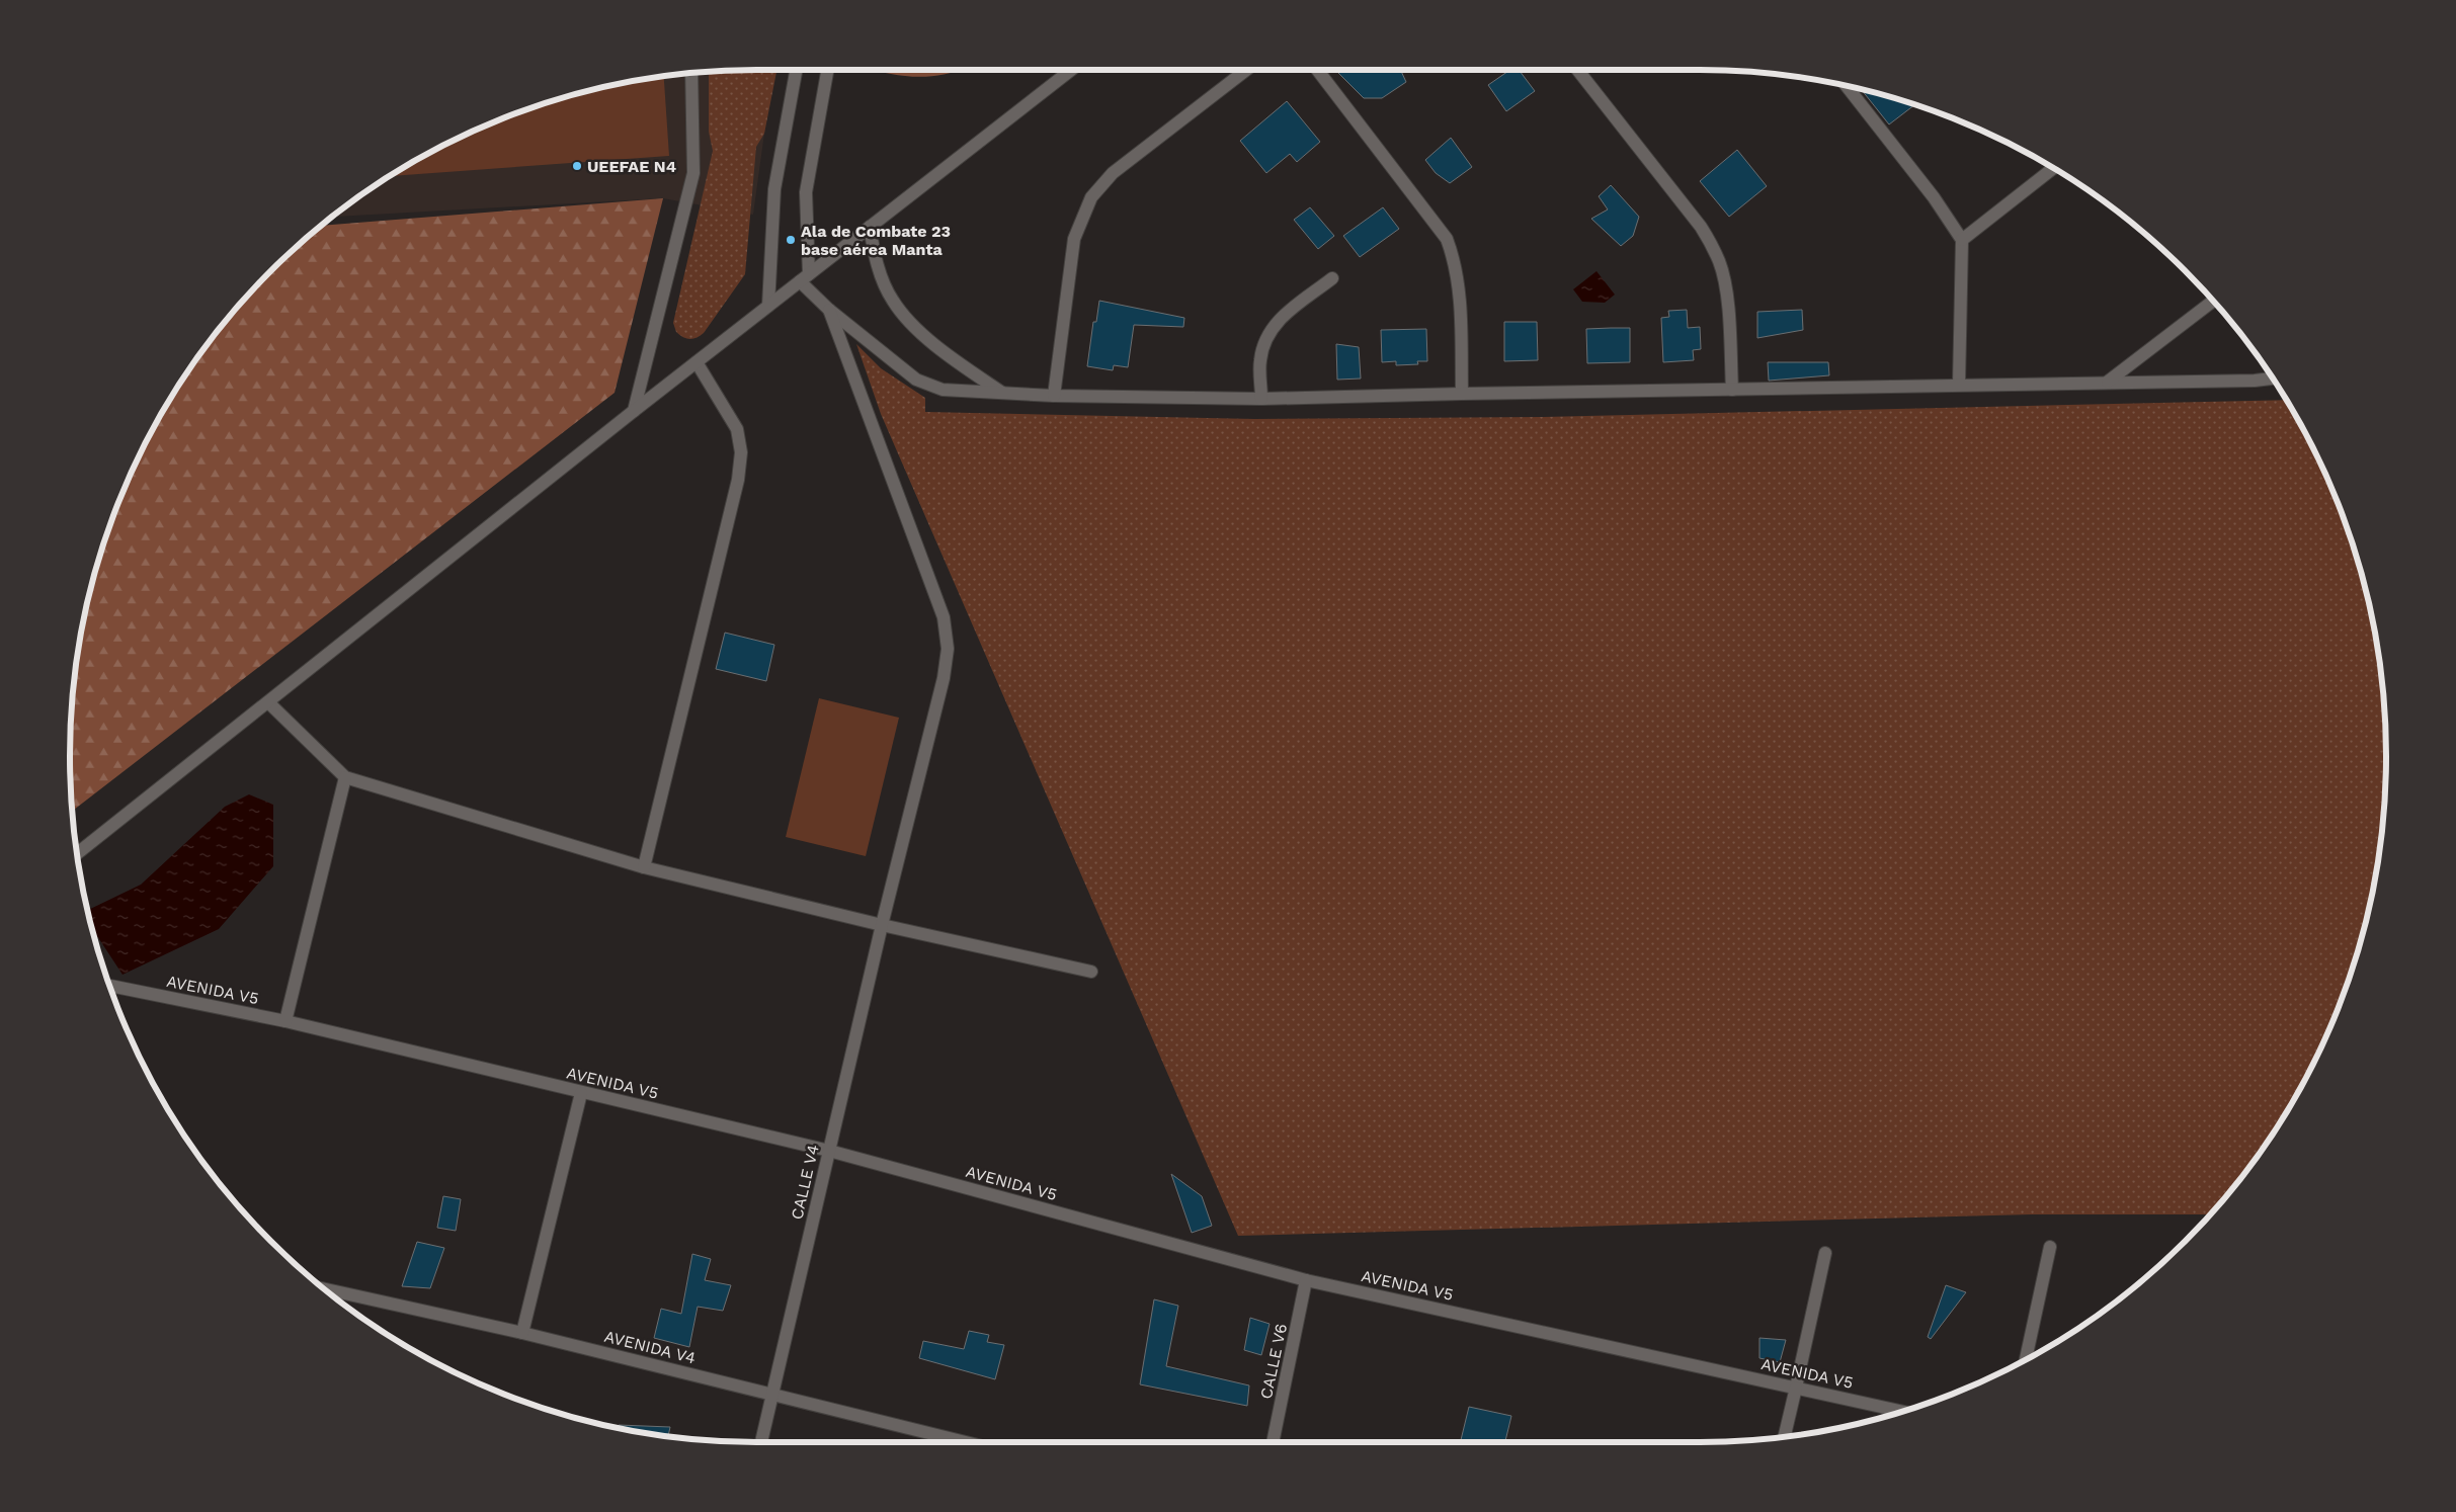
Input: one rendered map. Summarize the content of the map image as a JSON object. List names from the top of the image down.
{
  "streets": {
    "street": [
      "AVENIDA V5",
      "CALLE V4",
      "AVENIDA V4",
      "CALLE V6"
    ]
  },
  "crossings": [
    ["AVENIDA V5", "CALLE V4"],
    ["AVENIDA V5", "CALLE V6"],
    ["CALLE V4", "AVENIDA V4"]
  ],
  "places": ["UEEFAE N4", "Ala de Combate 23 base aérea Manta"]
}
